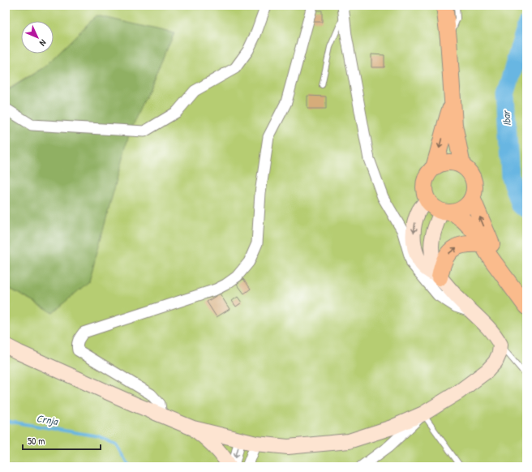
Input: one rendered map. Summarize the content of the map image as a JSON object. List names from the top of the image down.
{
  "water": ["Ibar", "Crnja"],
  "scale_bar": "50 m",
  "north": "bottom right"
}
